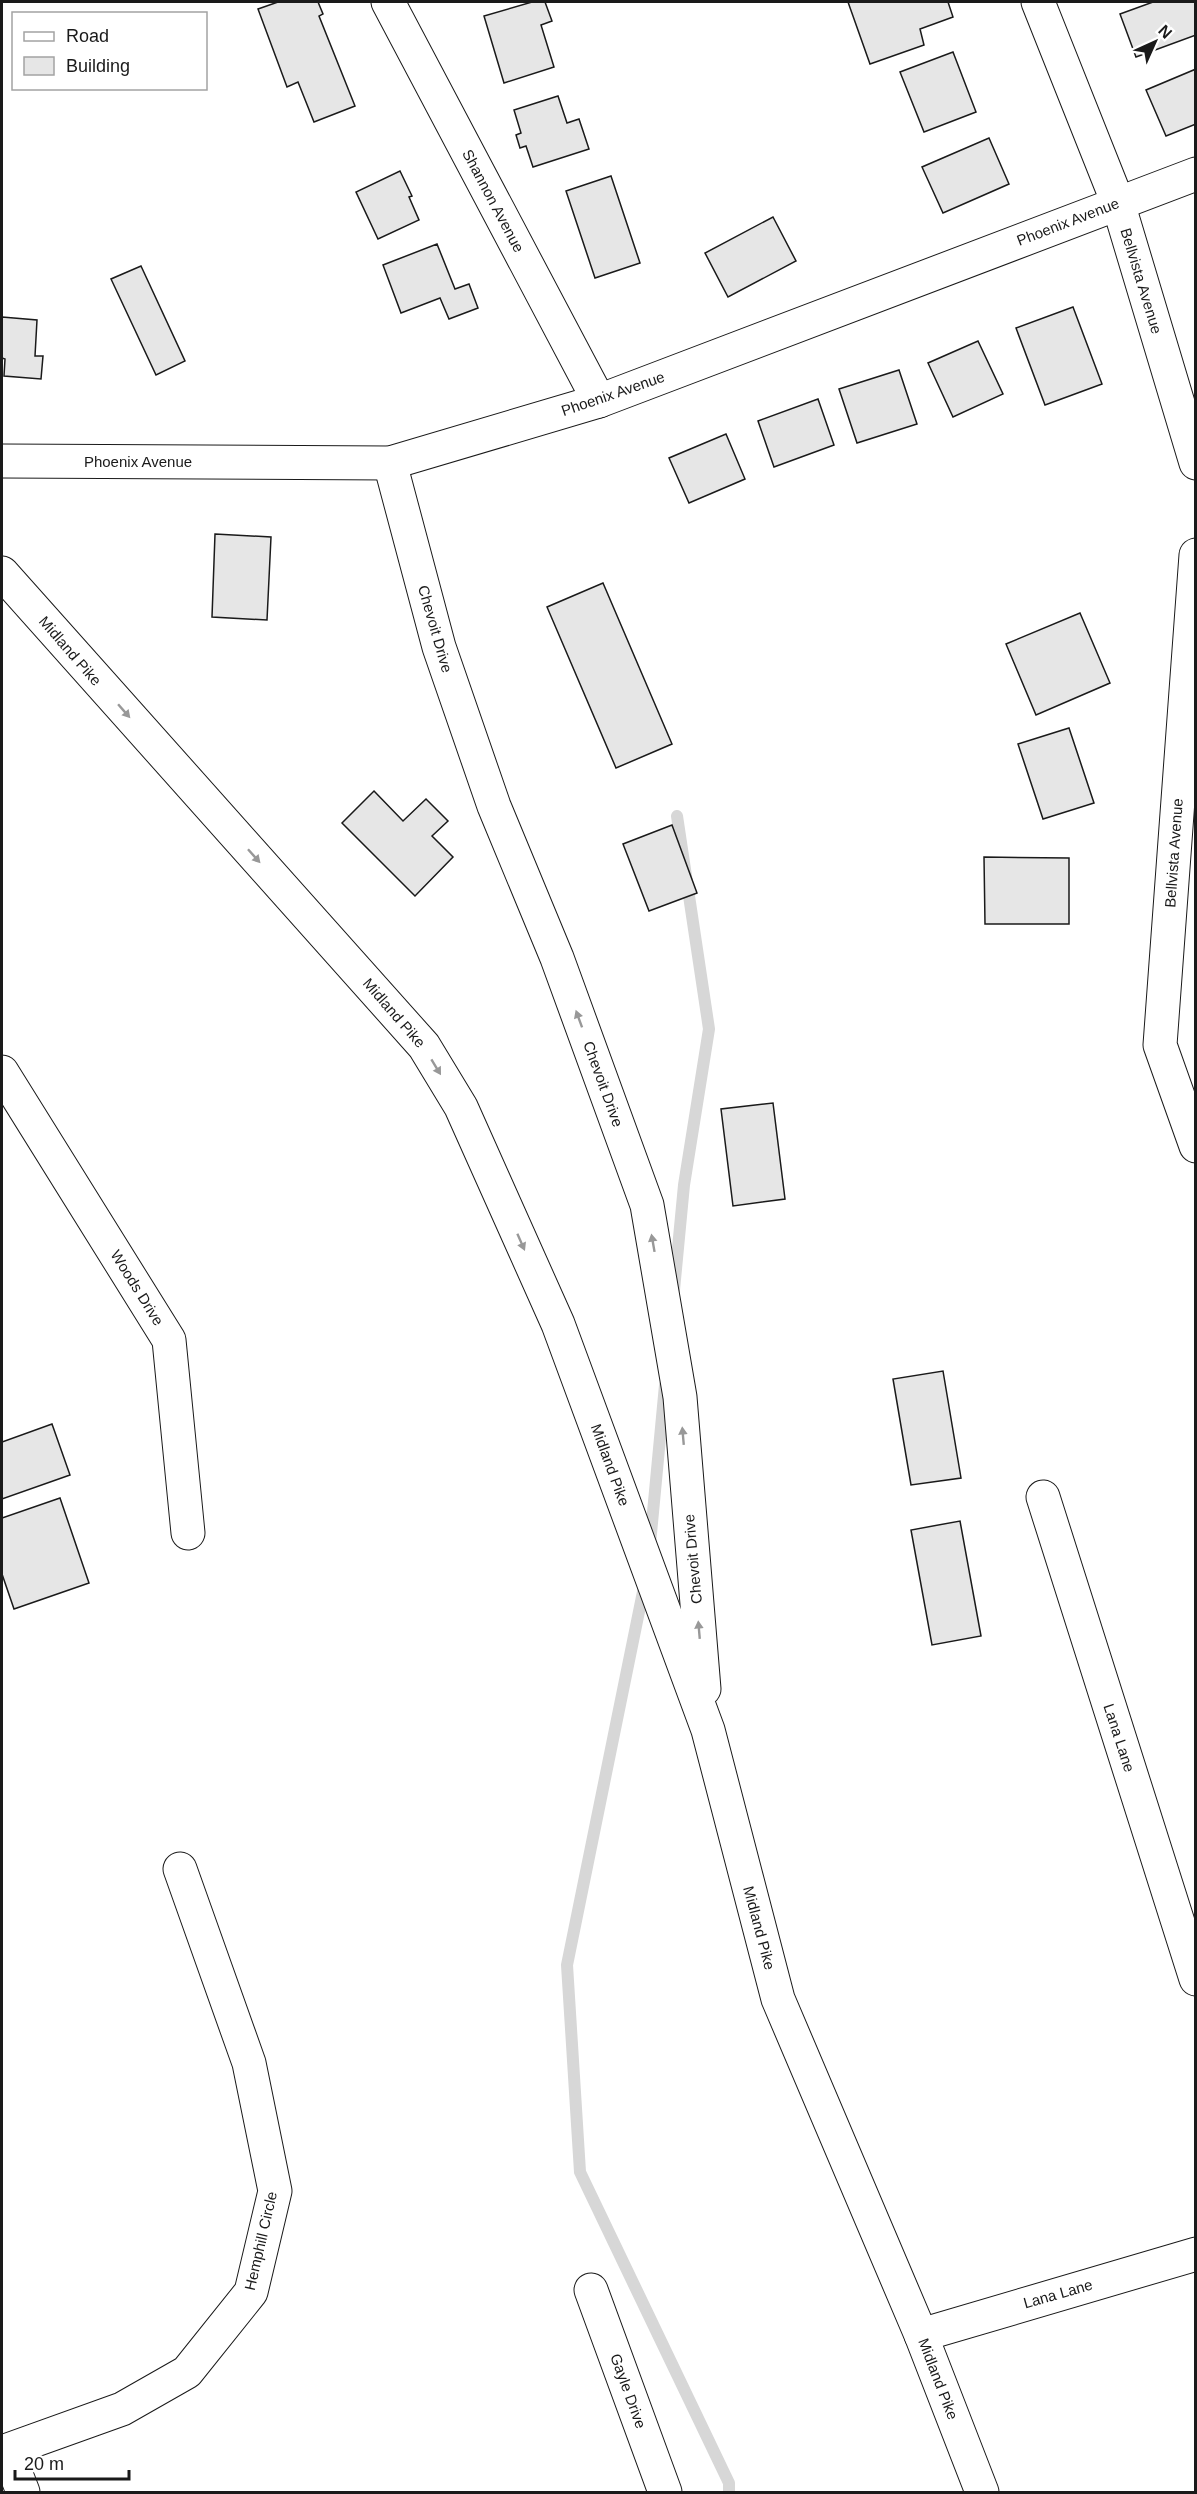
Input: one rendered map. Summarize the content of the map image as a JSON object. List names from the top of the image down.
{
  "streets": {
    "street": [
      "Shannon Avenue",
      "Phoenix Avenue",
      "Bellvista Avenue",
      "Chevoit Drive",
      "Midland Pike",
      "Woods Drive",
      "Lana Lane",
      "Hemphill Circle",
      "Gayle Drive"
    ]
  },
  "crossings": [
    ["Shannon Avenue", "Phoenix Avenue"],
    ["Phoenix Avenue", "Bellvista Avenue"],
    ["Phoenix Avenue", "Chevoit Drive"],
    ["Chevoit Drive", "Midland Pike"],
    ["Midland Pike", "Lana Lane"]
  ],
  "one_way": ["Chevoit Drive", "Midland Pike"],
  "legend": ["Road", "Building"],
  "scale_bar": "20 m",
  "north": "top right"
}
